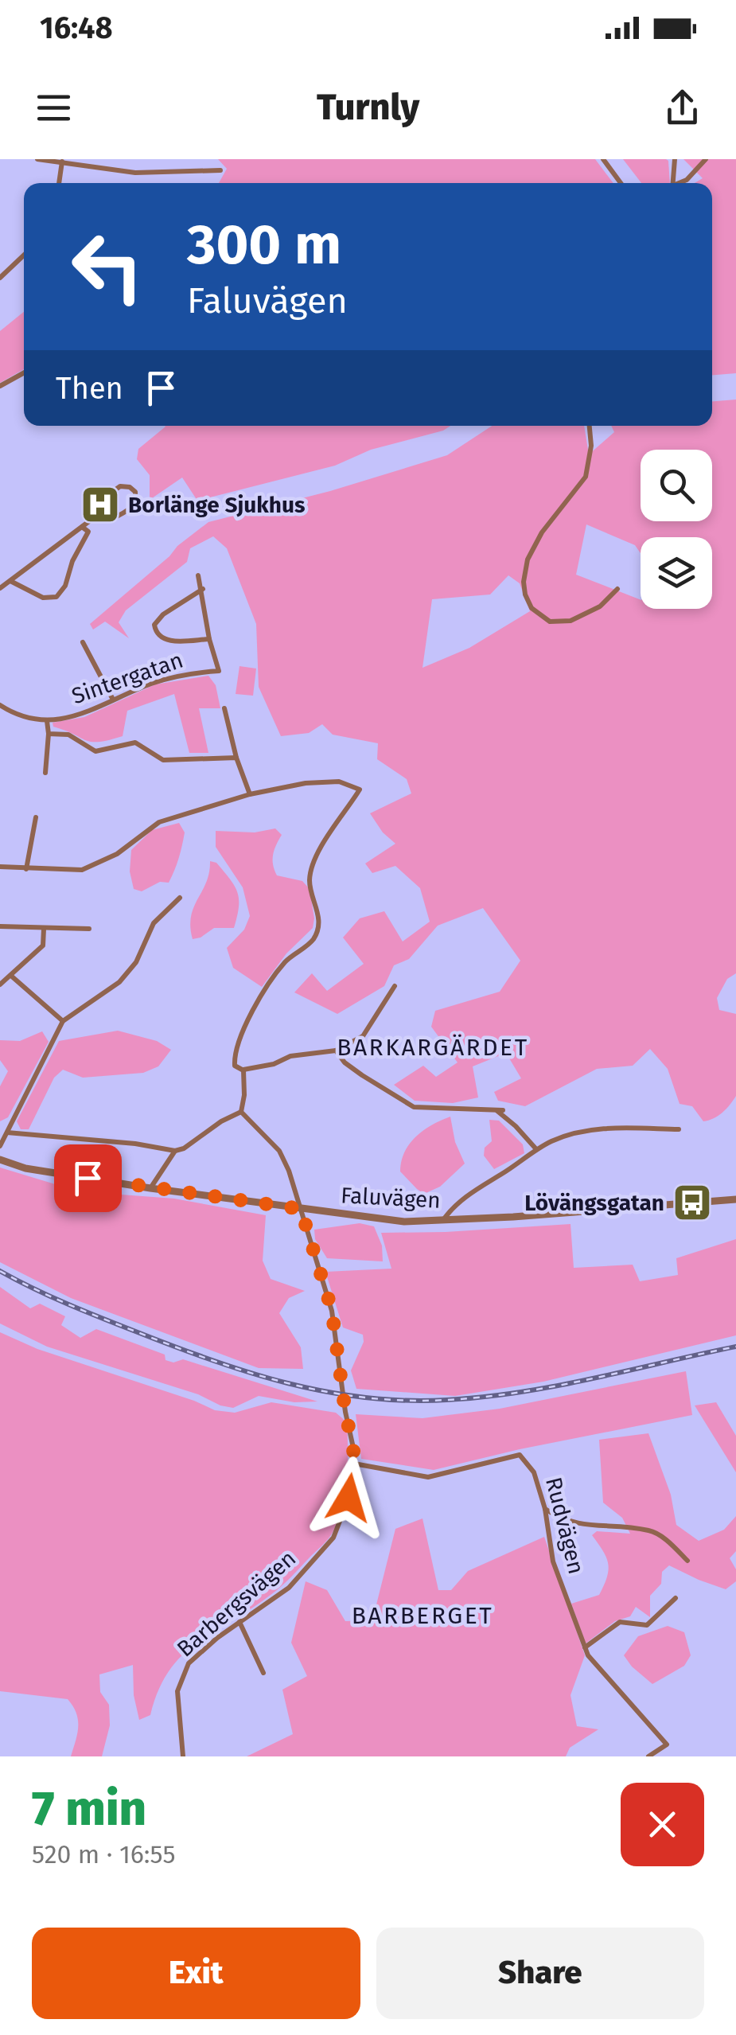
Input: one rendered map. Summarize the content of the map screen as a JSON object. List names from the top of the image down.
{
  "streets": {
    "street": [
      "Sintergatan",
      "Faluvägen",
      "Rudvägen",
      "Barbergsvägen"
    ]
  },
  "crossings": [
    ["Faluvägen", "Barbergsvägen"],
    ["Rudvägen", "Barbergsvägen"]
  ],
  "districts": ["BARKARGÄRDET", "BARBERGET"],
  "places": {
    "hospital": ["Borlänge Sjukhus"],
    "bus stop": ["Lövängsgatan"]
  },
  "page": {
    "status": "16:48",
    "header": "Turnly",
    "turn": ["300 m", "Faluvägen"],
    "then": "Then",
    "heading": ["7 min", "520 m · 16:55"],
    "buttons": ["Exit", "Share"]
  }
}
